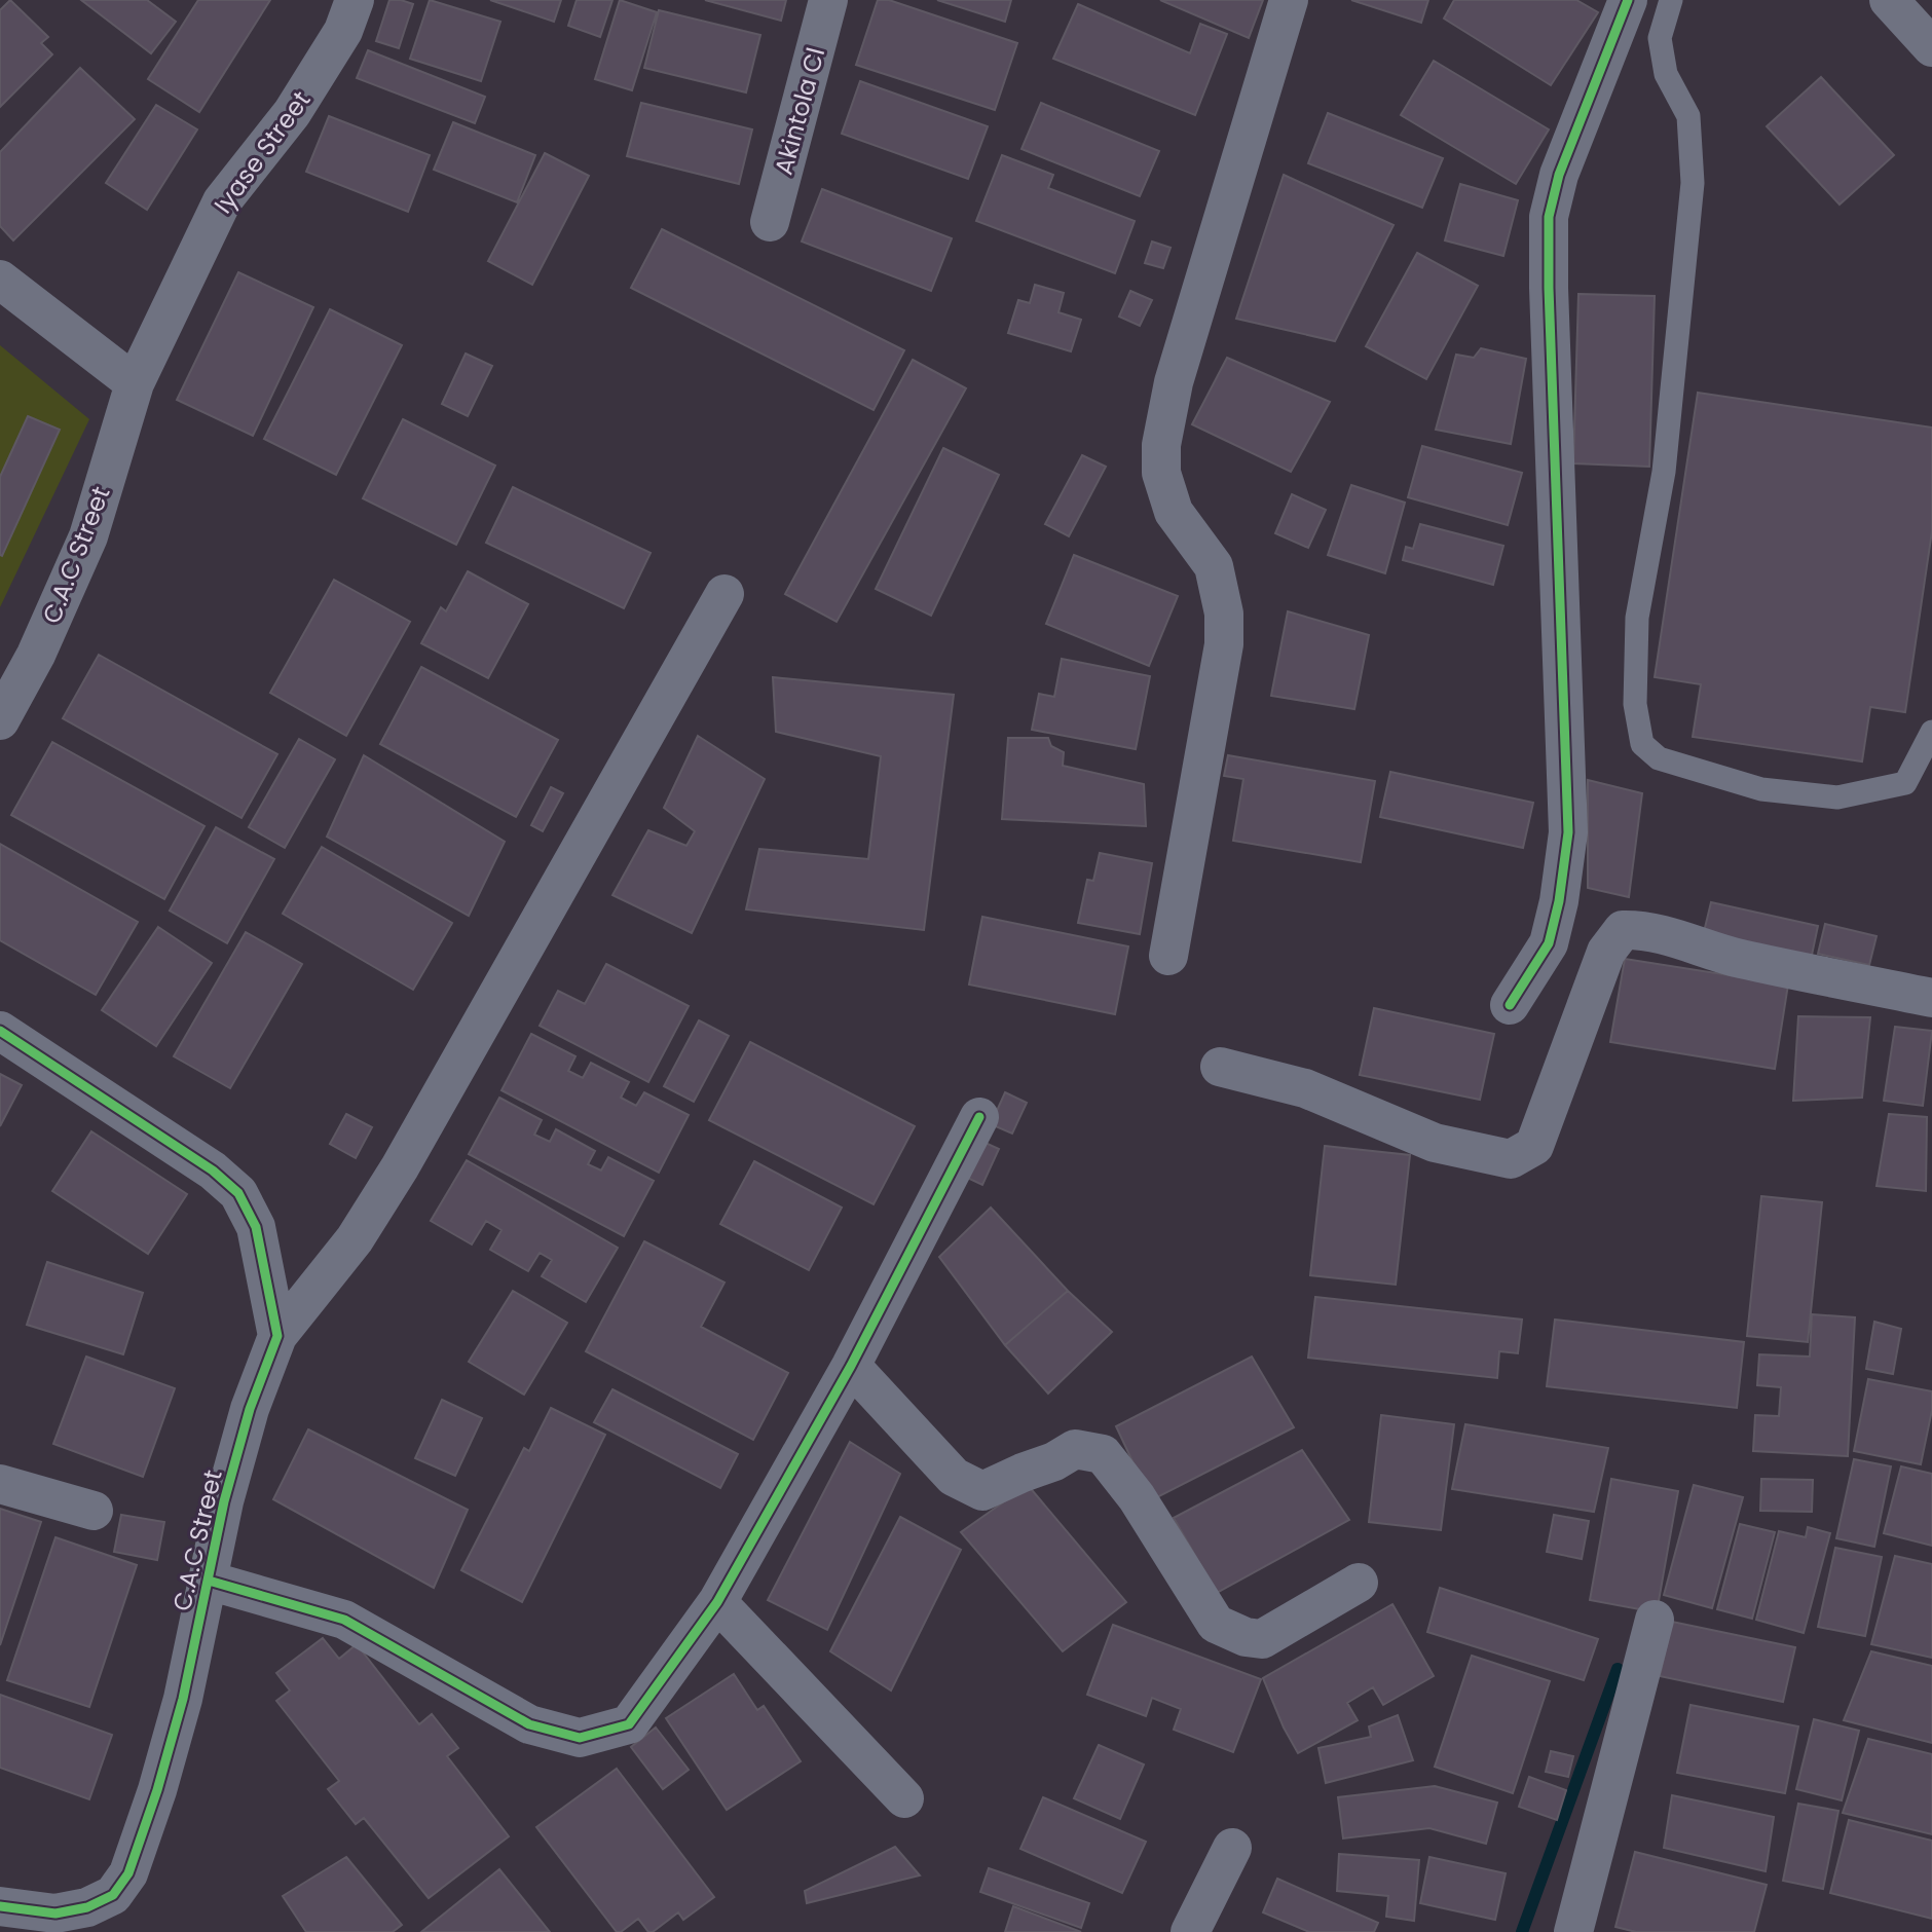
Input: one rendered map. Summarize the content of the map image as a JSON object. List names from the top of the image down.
{
  "streets": {
    "street": ["Akintola Cl", "Iyase Street", "C.A.C Street"]
  },
  "crossings": [
    ["Iyase Street", "C.A.C Street"]
  ]
}
